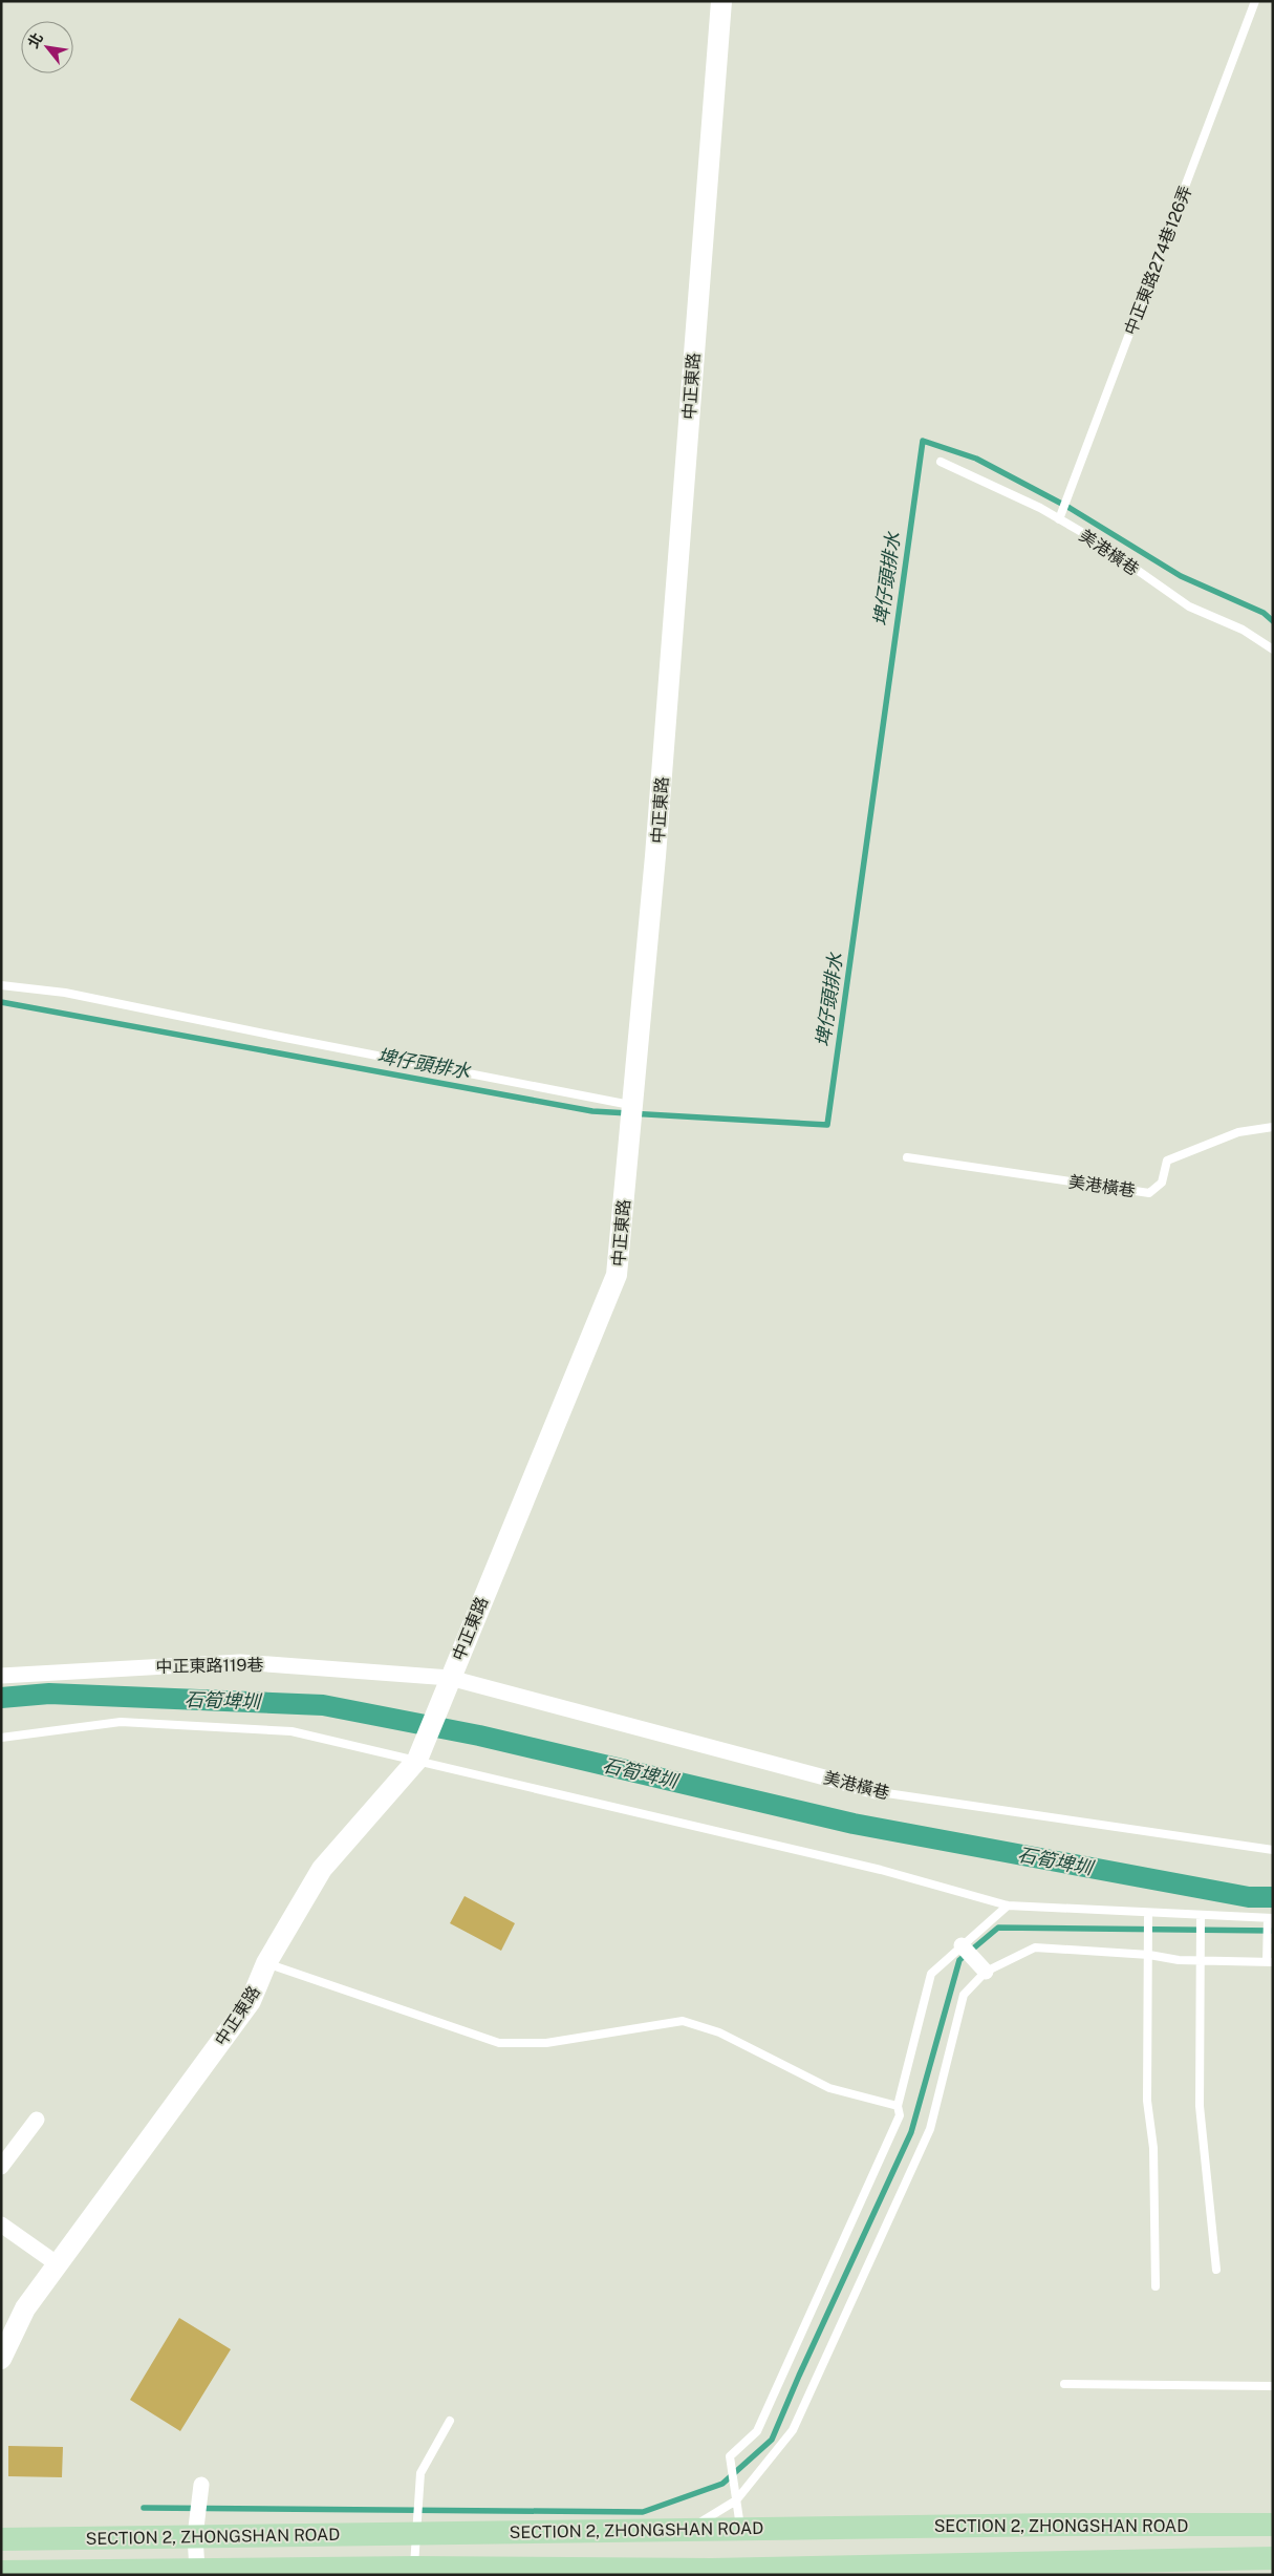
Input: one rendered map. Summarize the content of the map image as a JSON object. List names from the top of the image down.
{
  "streets": {
    "main road": ["中正東路", "SECTION 2, ZHONGSHAN ROAD"],
    "street": ["美港橫巷", "中正東路119巷"],
    "lane": ["中正東路274巷126弄"]
  },
  "crossings": [
    ["中正東路274巷126弄", "美港橫巷"],
    ["中正東路", "美港橫巷"],
    ["中正東路", "中正東路119巷"],
    ["美港橫巷", "中正東路119巷"]
  ],
  "water": ["埤仔頭排水", "石筍埤圳"],
  "north": "top left"
}
